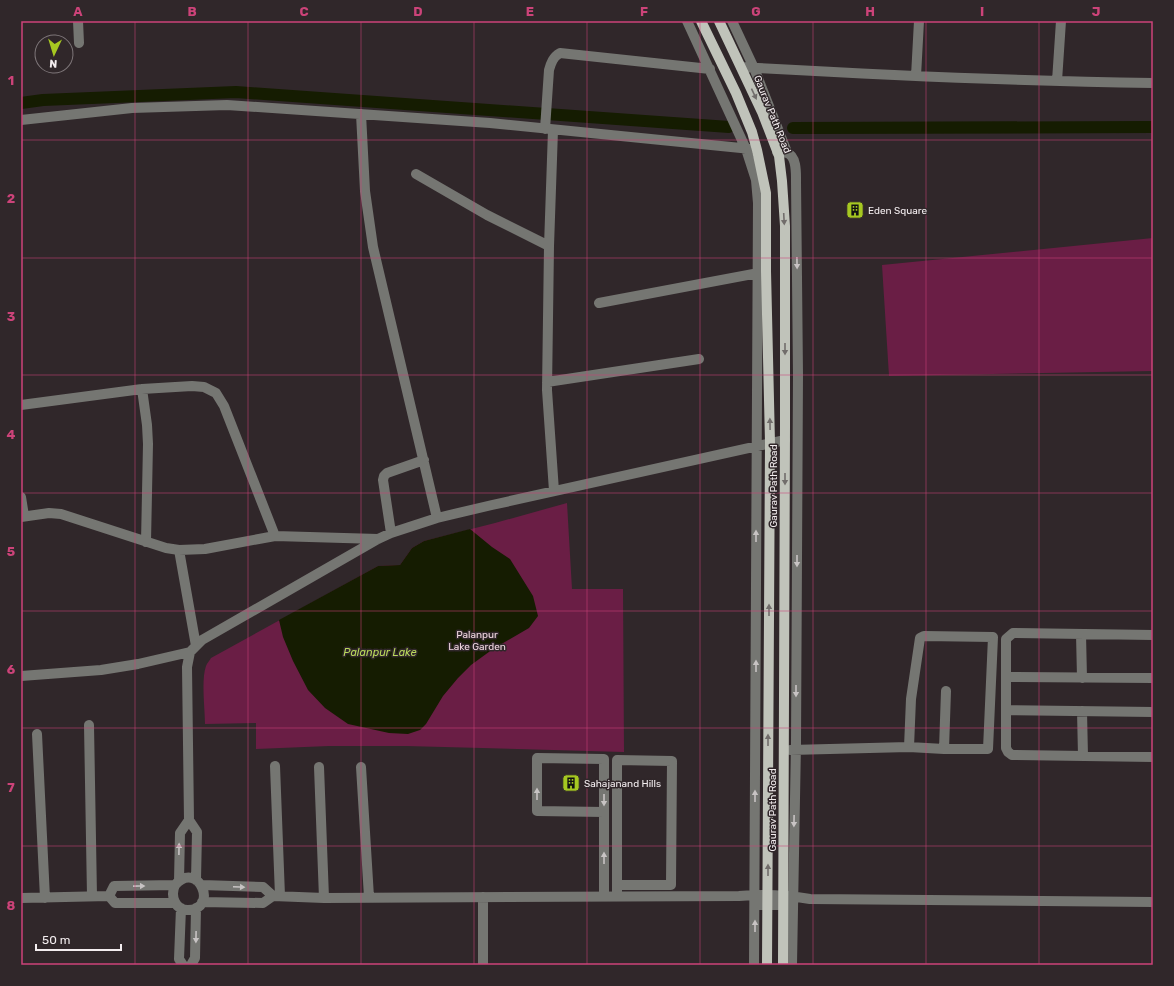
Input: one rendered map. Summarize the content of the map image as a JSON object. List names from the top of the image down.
{
  "streets": {
    "main road": ["Gaurav Path Road"]
  },
  "water": ["Palanpur Lake"],
  "parks": ["Palanpur Lake Garden"],
  "places": {
    "building": ["Eden Square", "Sahajanand Hills"]
  },
  "scale_bar": "50 m",
  "north": "bottom",
  "grid": {
    "columns": [
      "A",
      "B",
      "C",
      "D",
      "E",
      "F",
      "G",
      "H",
      "I",
      "J"
    ],
    "rows": [
      "1",
      "2",
      "3",
      "4",
      "5",
      "6",
      "7",
      "8"
    ]
  }
}
